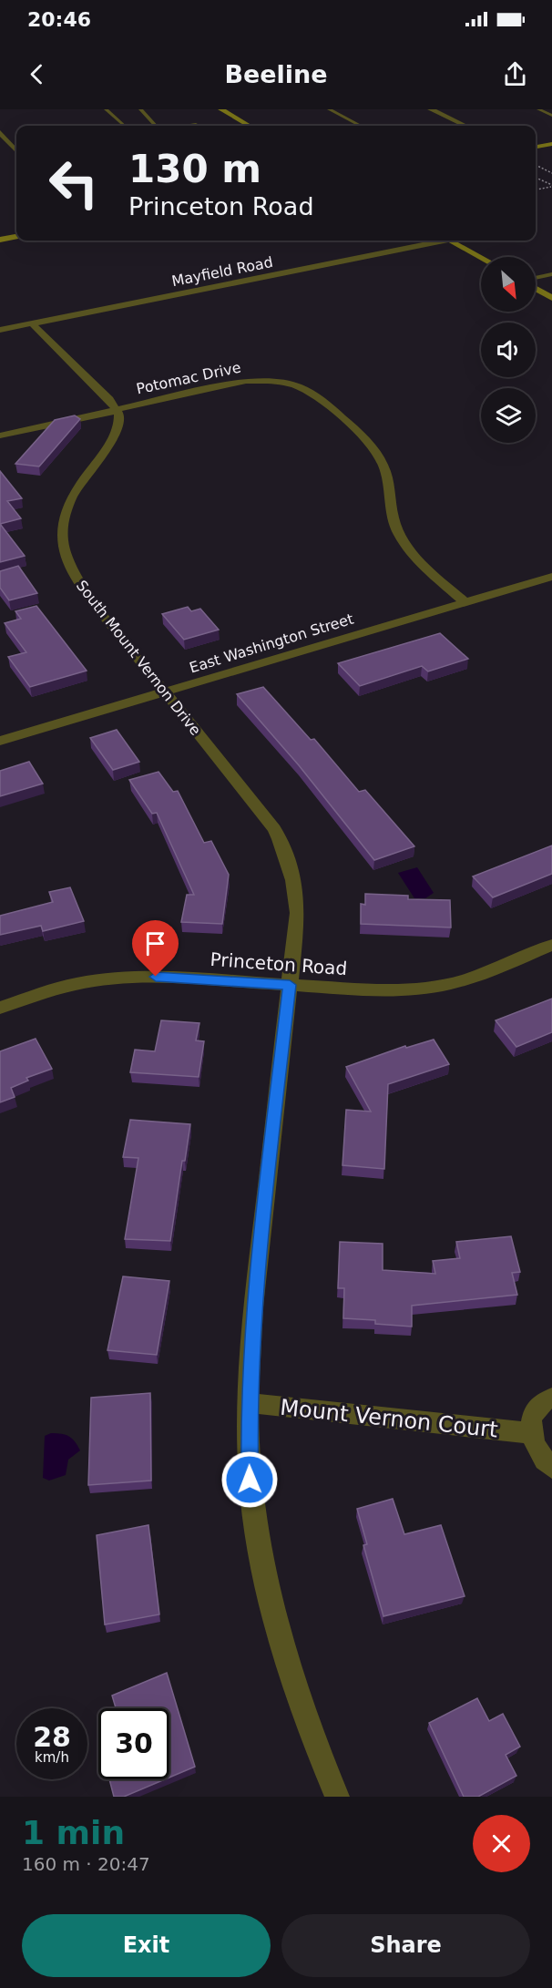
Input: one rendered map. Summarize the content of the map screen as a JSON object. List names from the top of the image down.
{
  "streets": {
    "street": [
      "Mayfield Road",
      "Potomac Drive",
      "East Washington Street",
      "South Mount Vernon Drive",
      "Princeton Road",
      "Mount Vernon Court"
    ]
  },
  "crossings": [
    ["Potomac Drive", "East Washington Street"],
    ["Potomac Drive", "South Mount Vernon Drive"],
    ["East Washington Street", "South Mount Vernon Drive"],
    ["South Mount Vernon Drive", "Princeton Road"],
    ["South Mount Vernon Drive", "Mount Vernon Court"]
  ],
  "north": "bottom right",
  "page": {
    "status": "20:46",
    "header": "Beeline",
    "turn": ["130 m", "Princeton Road"],
    "speed": "28 km/h",
    "limit": "30",
    "heading": ["1 min", "160 m · 20:47"],
    "buttons": ["Exit", "Share"]
  }
}
